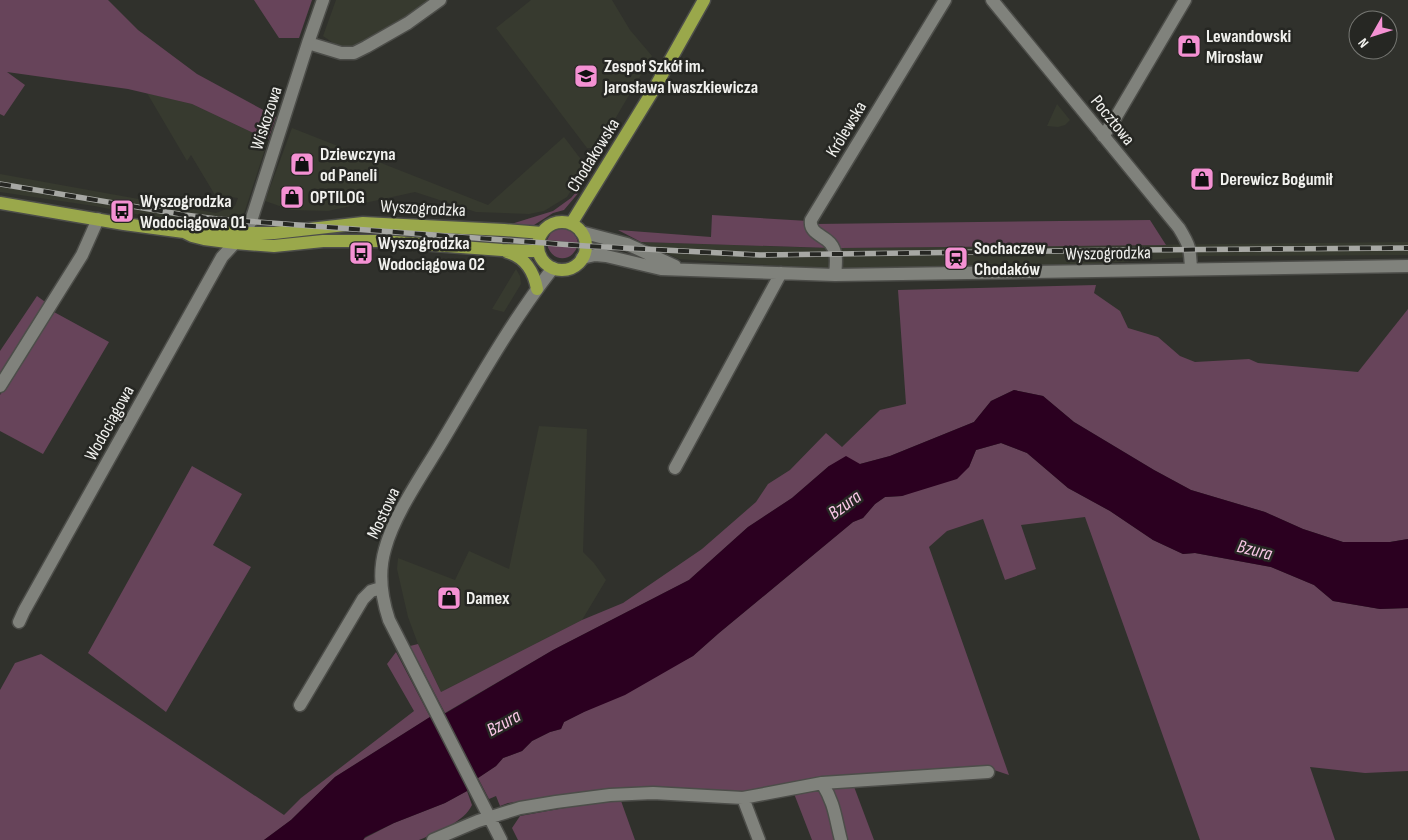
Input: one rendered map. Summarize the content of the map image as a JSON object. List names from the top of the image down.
{
  "streets": {
    "main road": ["Chodakowska", "Wyszogrodzka"],
    "street": [
      "Wiskozowa",
      "Pocztowa",
      "Królewska",
      "Wodociągowa",
      "Mostowa"
    ]
  },
  "crossings": [
    ["Wiskozowa", "Wyszogrodzka"],
    ["Wiskozowa", "Wodociągowa"],
    ["Pocztowa", "Wyszogrodzka"],
    ["Królewska", "Wyszogrodzka"],
    ["Chodakowska", "Wyszogrodzka"],
    ["Chodakowska", "Mostowa"],
    ["Wyszogrodzka", "Wodociągowa"],
    ["Wyszogrodzka", "Mostowa"]
  ],
  "water": ["Bzura"],
  "places": {
    "shop": [
      "Lewandowski Mirosław",
      "Dziewczyna od Paneli",
      "Derewicz Bogumił",
      "OPTILOG",
      "Damex"
    ],
    "school or university": ["Zespoł Szkół im. Jarosława Iwaszkiewicza"],
    "bus stop": ["Wyszogrodzka Wodociągowa 01", "Wyszogrodzka Wodociągowa 02"],
    "station": ["Sochaczew Chodaków"]
  },
  "north": "bottom left"
}
